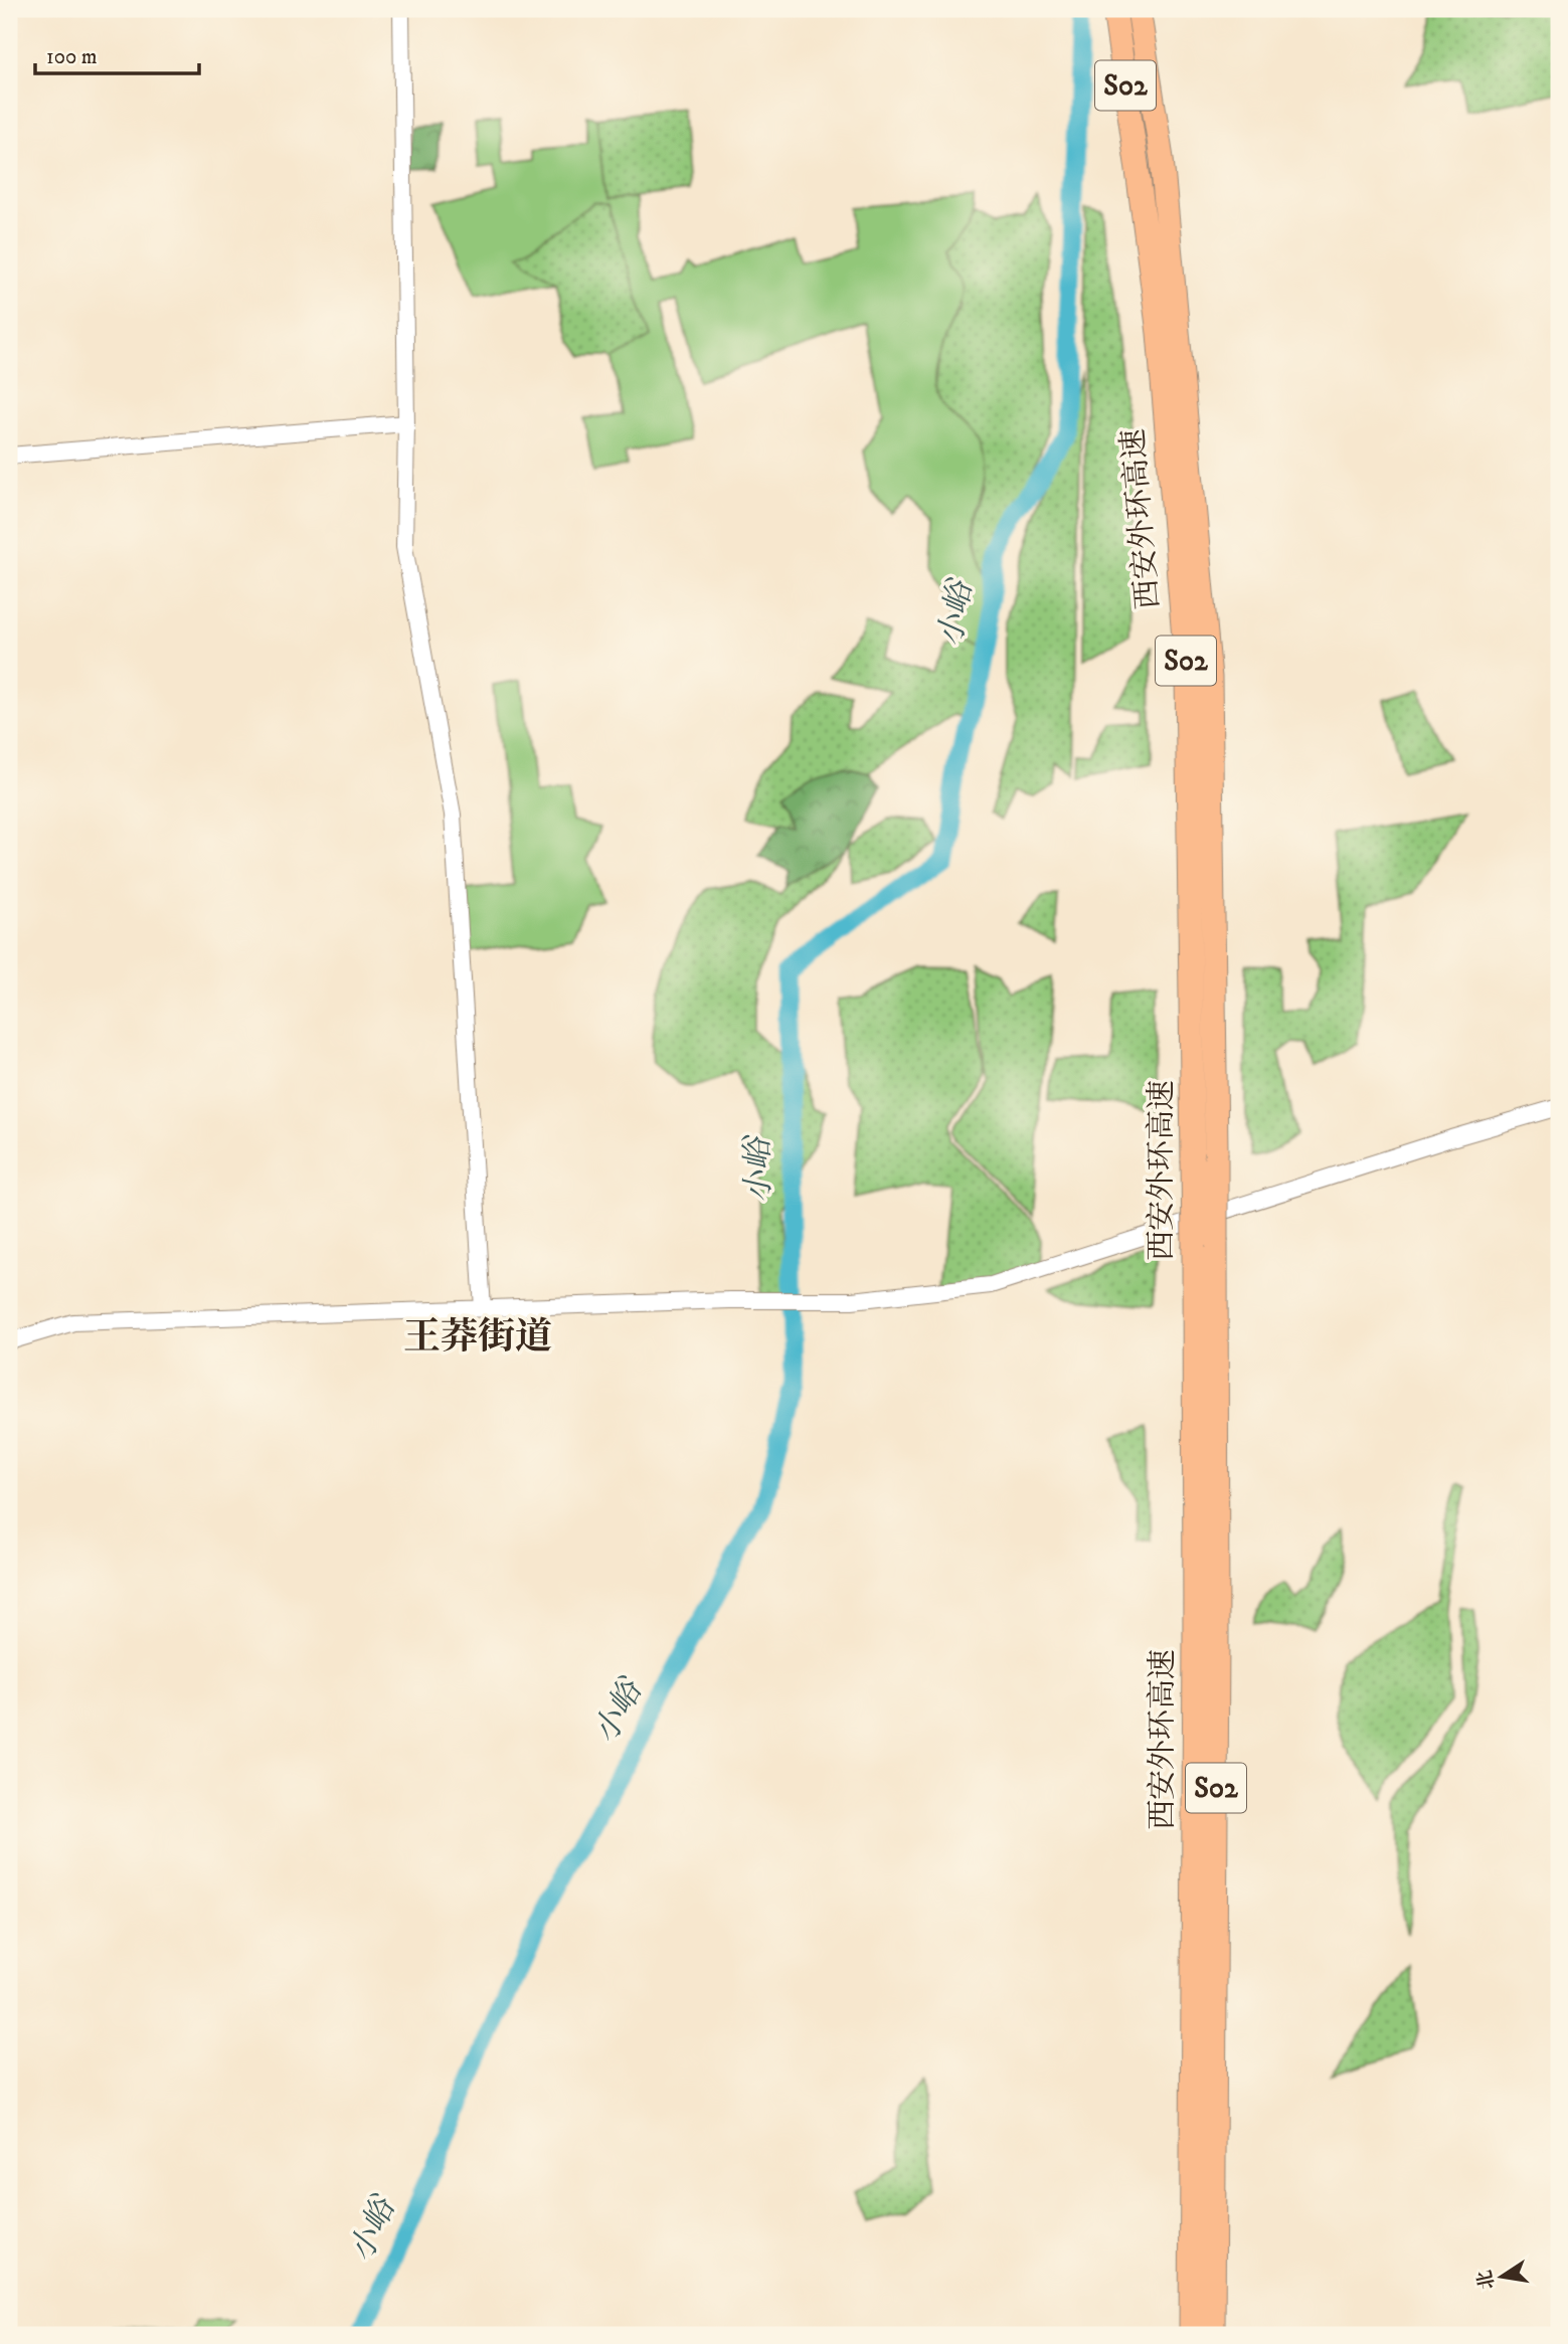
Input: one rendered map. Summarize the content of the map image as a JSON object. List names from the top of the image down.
{
  "streets": {
    "highway": ["S02", "西安外环高速"]
  },
  "districts": ["王莽街道"],
  "water": ["小峪"],
  "scale_bar": "100 m",
  "north": "left"
}
